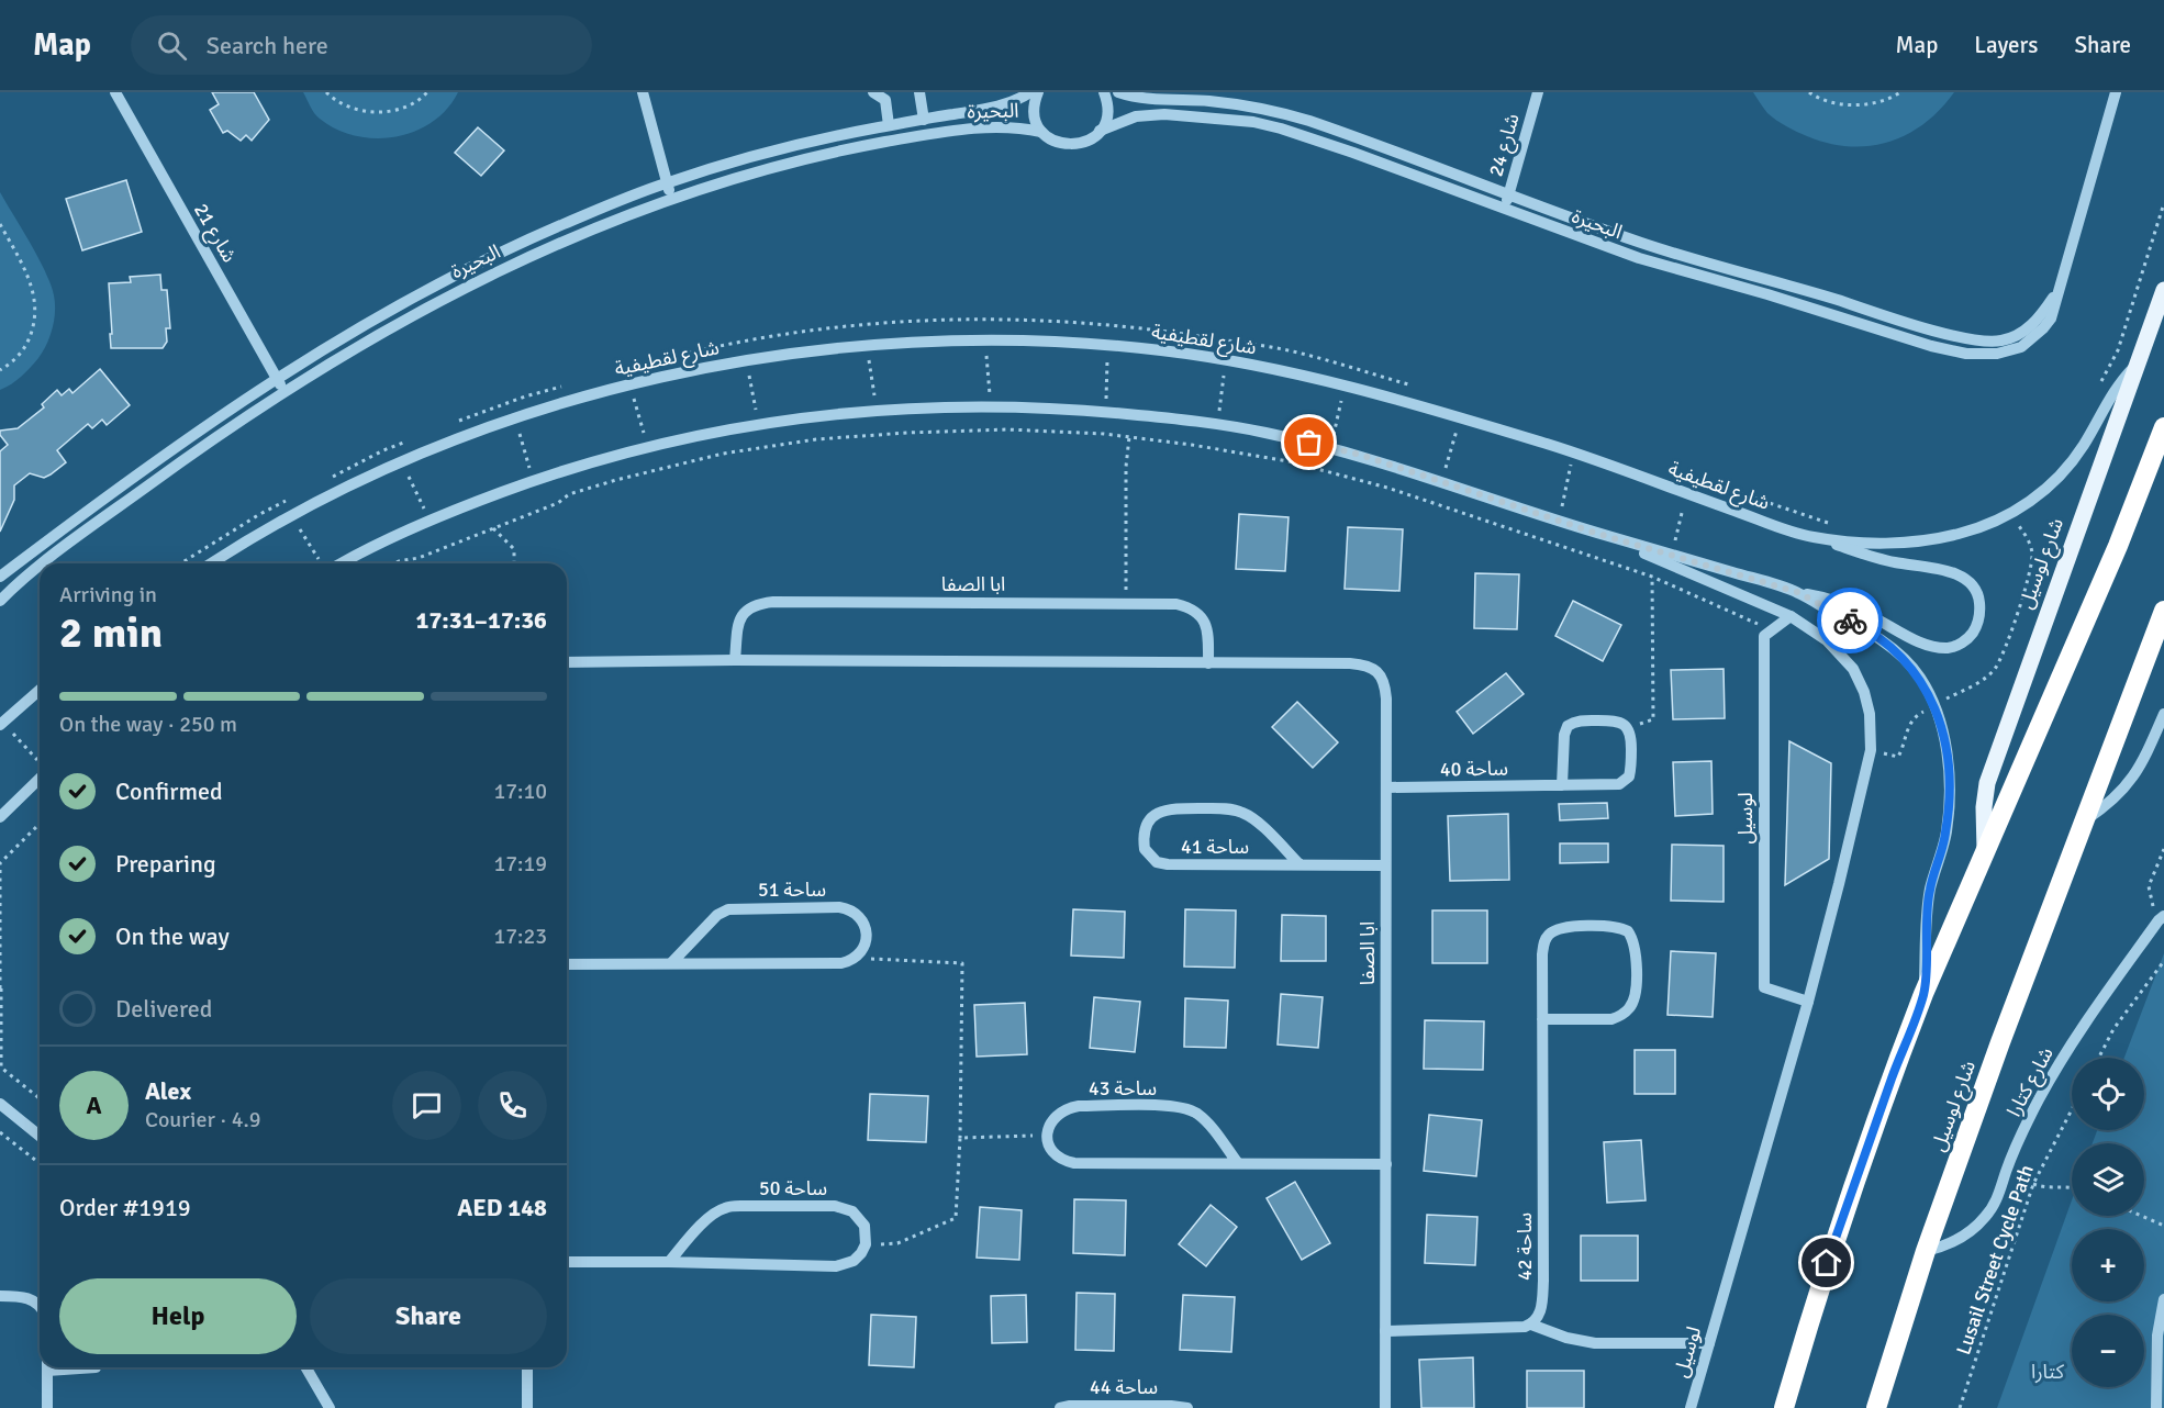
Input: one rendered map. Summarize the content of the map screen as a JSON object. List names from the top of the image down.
{
  "streets": {
    "highway": ["شارع لوسيل"],
    "street": [
      "البحيرة",
      "شارع 24",
      "شارع 21",
      "شارع لقطيفية",
      "ابا الصفا",
      "ساحة 40",
      "لوسيل",
      "ساحة 41",
      "ساحة 51",
      "شارع كتارا",
      "ساحة 43",
      "ساحة 50",
      "ساحة 42",
      "ساحة 44"
    ],
    "path": ["Lusail Street Cycle Path"]
  },
  "crossings": [
    ["البحيرة", "شارع 24"],
    ["البحيرة", "شارع 21"],
    ["شارع لقطيفية", "شارع لوسيل"],
    ["شارع لوسيل", "شارع كتارا"],
    ["ابا الصفا", "ساحة 40"],
    ["ابا الصفا", "ساحة 41"]
  ],
  "parks": ["كتارا"],
  "page": {
    "header": "Map",
    "search": "Search here",
    "nav": ["Map", "Layers", "Share"],
    "heading": ["2 min", "Arriving in", "17:31–17:36"],
    "panel": [
      "Alex",
      "Courier · 4.9",
      "Order #1919",
      "AED 148"
    ],
    "bar": "On the way · 250 m",
    "list": [
      ["Confirmed", "17:10"],
      ["Preparing", "17:19"],
      ["On the way", "17:23"],
      "Delivered"
    ],
    "map_buttons": ["+", "−"],
    "round": "A",
    "buttons": ["Help", "Share"]
  }
}
